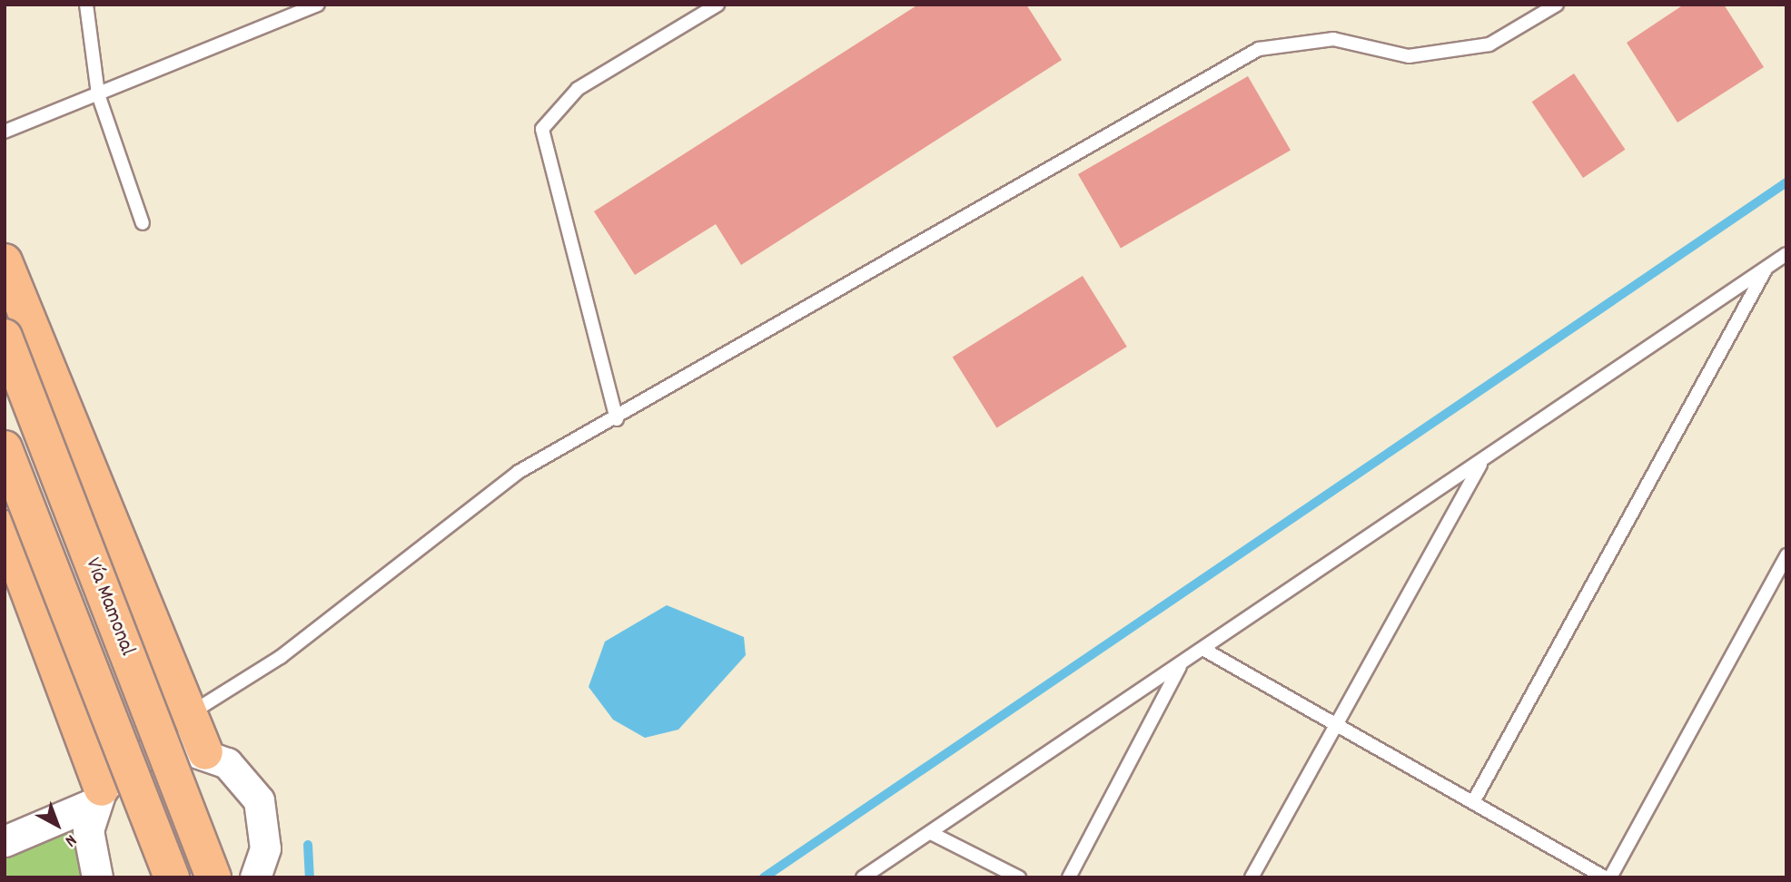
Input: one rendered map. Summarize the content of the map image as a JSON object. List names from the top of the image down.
{
  "streets": {
    "main road": ["Vía Mamonal"]
  },
  "north": "bottom right"
}
